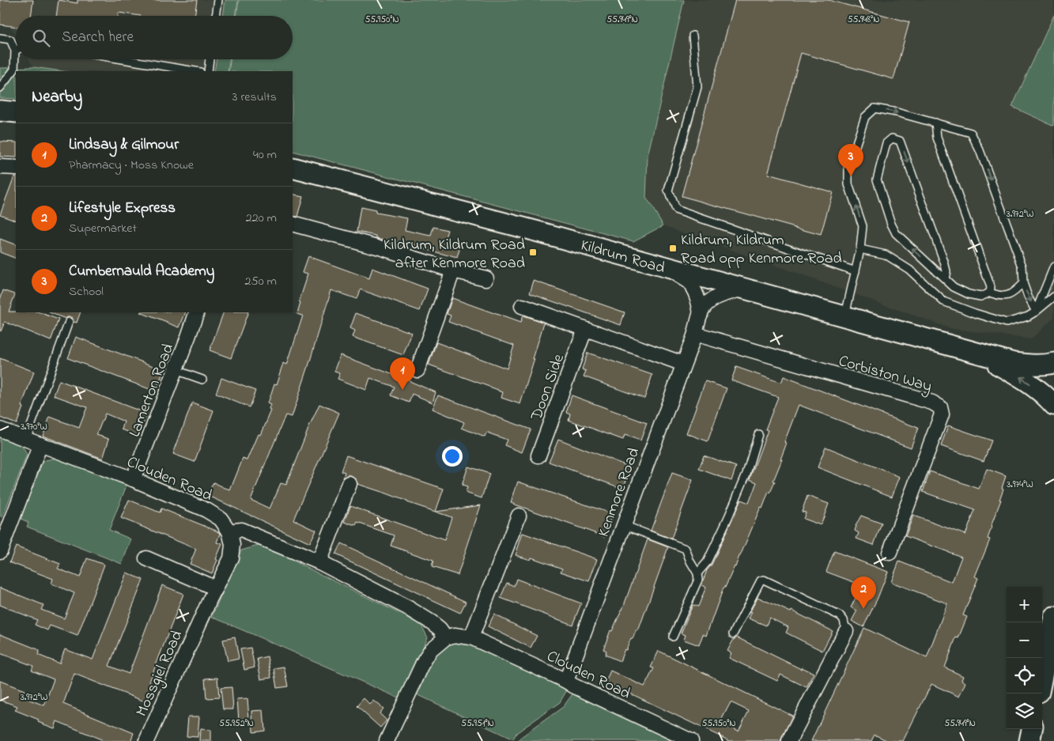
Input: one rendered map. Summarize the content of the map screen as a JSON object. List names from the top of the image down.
{
  "streets": {
    "street": [
      "Kildrum Road",
      "Corbiston Way",
      "Doon Side",
      "Lamerton Road",
      "Clouden Road",
      "Kenmore Road",
      "Mossgiel Road"
    ]
  },
  "crossings": [
    ["Kildrum Road", "Kenmore Road"],
    ["Corbiston Way", "Kenmore Road"],
    ["Lamerton Road", "Clouden Road"],
    ["Clouden Road", "Kenmore Road"],
    ["Clouden Road", "Mossgiel Road"]
  ],
  "places": {
    "transit": ["Kildrum, Kildrum Road opp Kenmore Road", "Kildrum, Kildrum Road after Kenmore Road"]
  },
  "page": {
    "search": "Search here",
    "heading": ["Nearby", "3 results"],
    "list": [
      {
        "mark": "1",
        "name": "Lindsay & Gilmour",
        "note": "Pharmacy · Moss Knowe",
        "value": "40 m"
      },
      {
        "mark": "2",
        "name": "Lifestyle Express",
        "note": "Supermarket",
        "value": "220 m"
      },
      {
        "mark": "3",
        "name": "Cumbernauld Academy",
        "note": "School",
        "value": "250 m"
      }
    ],
    "pins": ["3", "1", "2"],
    "map_buttons": ["+", "−"]
  },
  "coordinates": [
    "55.950°N",
    "55.949°N",
    "55.948°N",
    "3.972°W",
    "3.970°W",
    "3.974°W",
    "55.952°N",
    "55.951°N"
  ]
}
